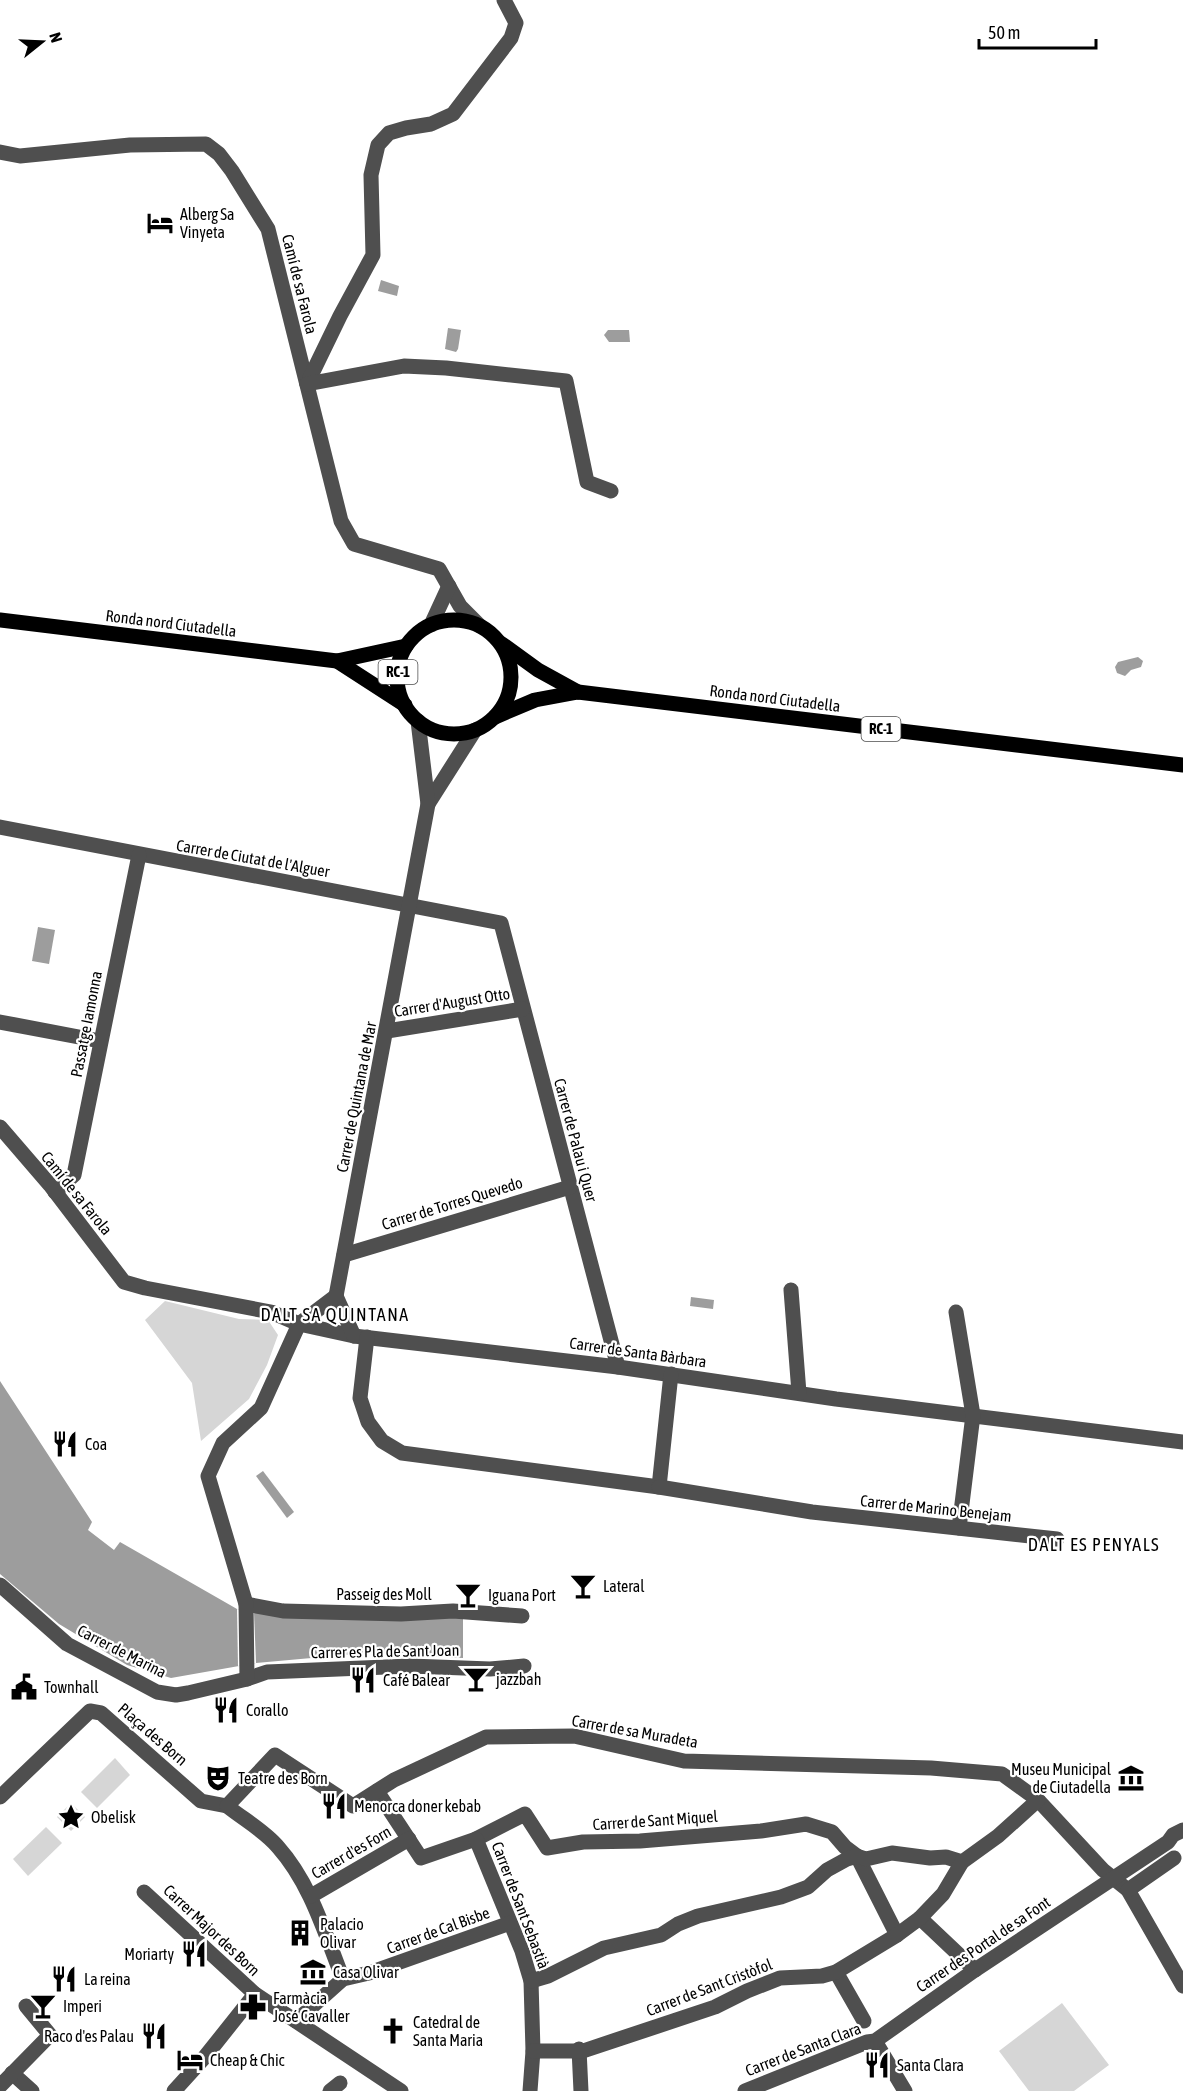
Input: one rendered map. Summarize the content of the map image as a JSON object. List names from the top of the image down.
{
  "streets": {
    "main road": ["Ronda nord Ciutadella", "RC-1"],
    "street": [
      "Camí de sa Farola",
      "Carrer de Ciutat de l'Alguer",
      "Carrer d'August Otto",
      "Passatge Iamonna",
      "Carrer de Quintana de Mar",
      "Carrer de Palau i Quer",
      "Carrer de Torres Quevedo",
      "Carrer de Santa Bàrbara",
      "Carrer de Marino Benejam",
      "Passeig des Moll",
      "Carrer de Marina",
      "Carrer es Pla de Sant Joan",
      "Carrer de sa Muradeta",
      "Plaça des Born",
      "Carrer de Sant Miquel",
      "Carrer d'es Forn",
      "Carrer de Sant Sebastià",
      "Carrer Major des Born",
      "Carrer de Cal Bisbe",
      "Carrer des Portal de sa Font",
      "Carrer de Sant Cristòfol",
      "Carrer de Santa Clara"
    ]
  },
  "crossings": [
    ["Camí de sa Farola", "Ronda nord Ciutadella"],
    ["Camí de sa Farola", "RC-1"],
    ["Camí de sa Farola", "Passatge Iamonna"],
    ["Camí de sa Farola", "Carrer de Santa Bàrbara"],
    ["Ronda nord Ciutadella", "RC-1"],
    ["Carrer de Ciutat de l'Alguer", "Passatge Iamonna"],
    ["Carrer de Ciutat de l'Alguer", "Carrer de Quintana de Mar"],
    ["Carrer de Ciutat de l'Alguer", "Carrer de Palau i Quer"],
    ["Carrer d'August Otto", "Carrer de Quintana de Mar"],
    ["Carrer d'August Otto", "Carrer de Palau i Quer"],
    ["Carrer de Quintana de Mar", "Carrer de Torres Quevedo"],
    ["Carrer de Palau i Quer", "Carrer de Torres Quevedo"],
    ["Carrer de Palau i Quer", "Carrer de Santa Bàrbara"],
    ["Carrer de Santa Bàrbara", "Carrer de Marino Benejam"],
    ["Carrer de Marina", "Carrer es Pla de Sant Joan"],
    ["Carrer de sa Muradeta", "Plaça des Born"],
    ["Carrer de sa Muradeta", "Carrer des Portal de sa Font"],
    ["Carrer de Sant Miquel", "Carrer de Sant Sebastià"],
    ["Carrer de Sant Sebastià", "Carrer de Cal Bisbe"],
    ["Carrer de Sant Sebastià", "Carrer de Sant Cristòfol"],
    ["Carrer des Portal de sa Font", "Carrer de Santa Clara"]
  ],
  "districts": ["DALT SA QUINTANA", "DALT ES PENYALS"],
  "places": {
    "hotel": ["Alberg Sa Vinyeta", "Cheap & Chic"],
    "restaurant": [
      "Coa",
      "Café Balear",
      "Corallo",
      "Menorca doner kebab",
      "Moriarty",
      "La reina",
      "Raco d'es Palau",
      "Santa Clara"
    ],
    "bar": [
      "Lateral",
      "Iguana Port",
      "jazzbah",
      "Imperi"
    ],
    "public building": ["Townhall"],
    "theatre": ["Teatre des Born"],
    "museum": ["Museu Municipal de Ciutadella", "Casa Olivar"],
    "place": ["Obelisk"],
    "building": ["Palacio Olivar"],
    "pharmacy": ["Farmàcia José Cavaller"],
    "church": ["Catedral de Santa Maria"]
  },
  "scale_bar": "50 m",
  "north": "right"
}
